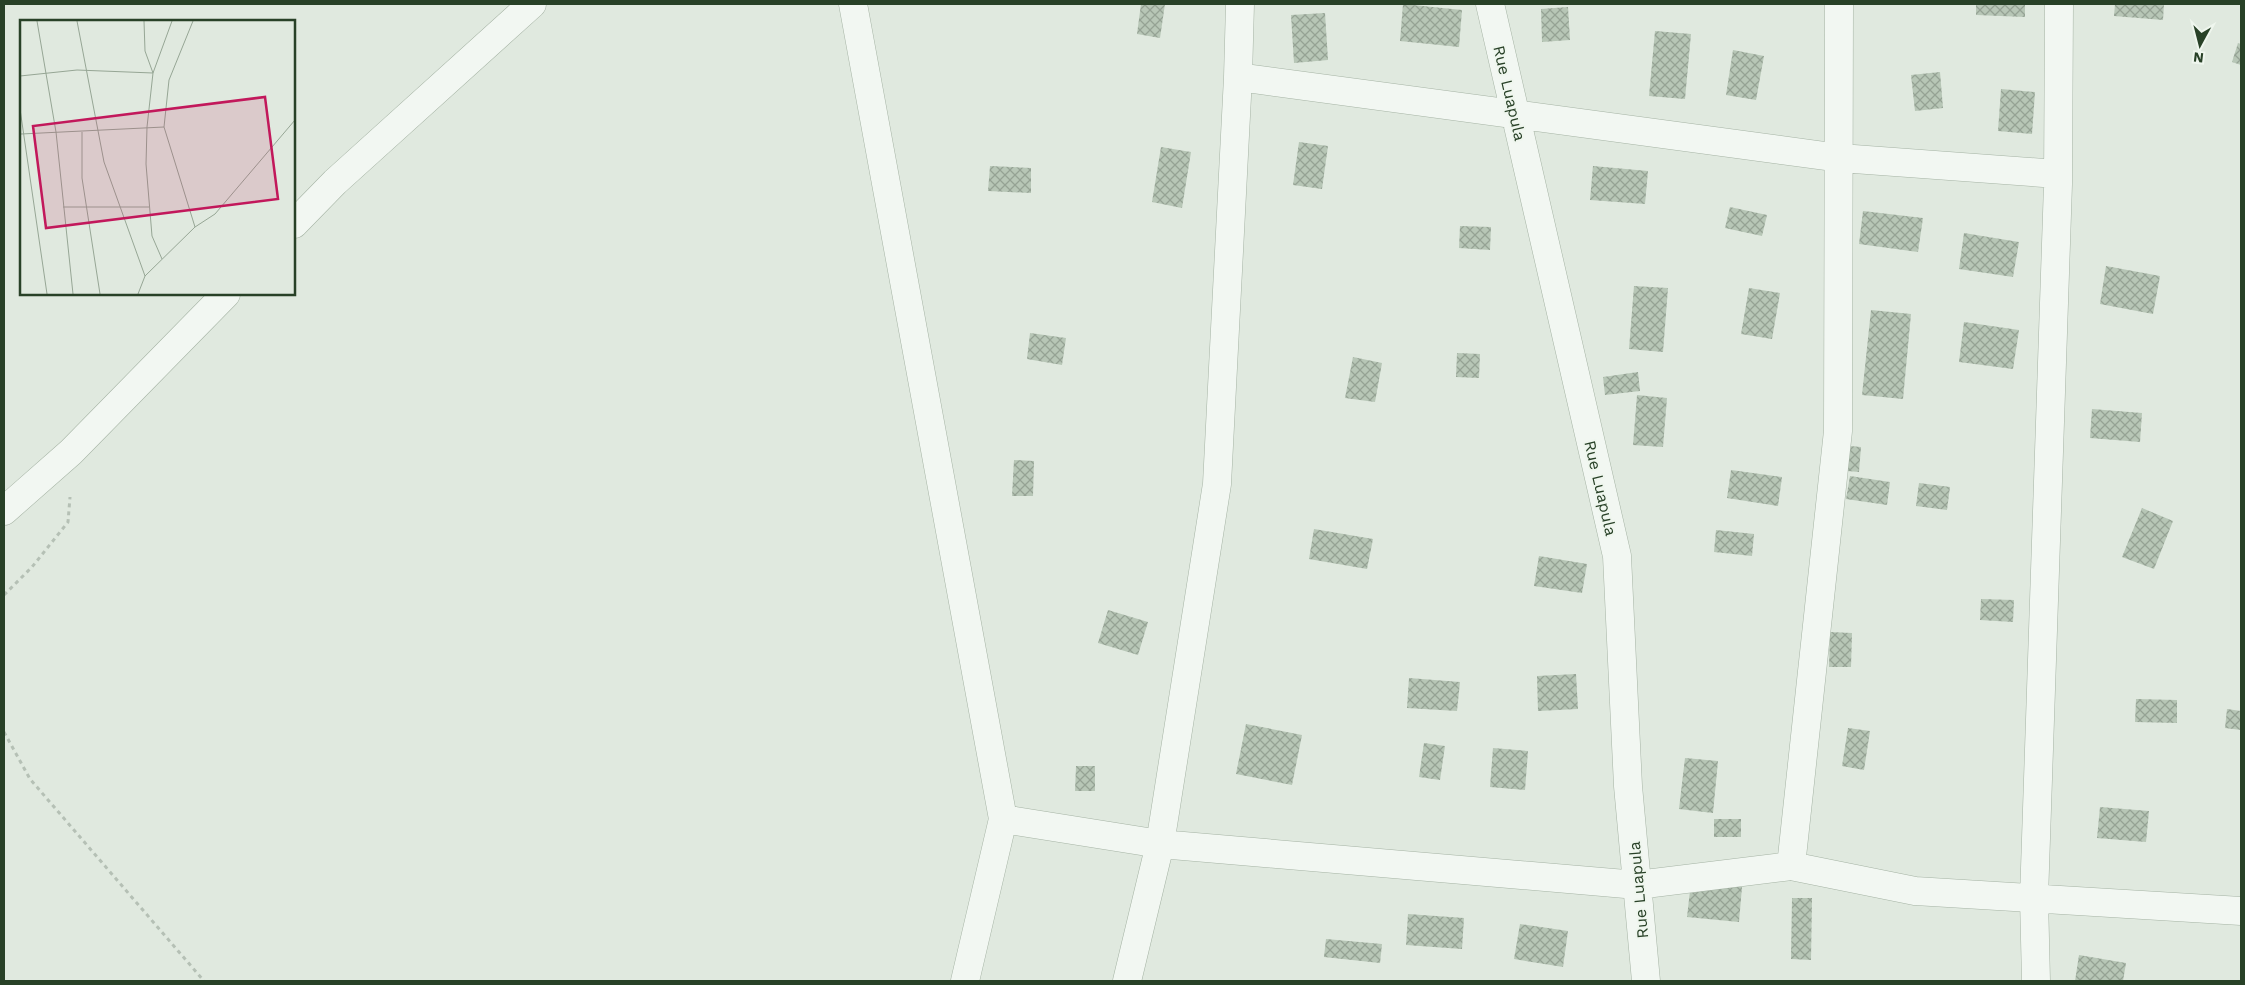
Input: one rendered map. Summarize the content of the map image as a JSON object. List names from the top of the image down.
{
  "streets": {
    "street": ["Rue Luapula"]
  },
  "north": "bottom"
}
